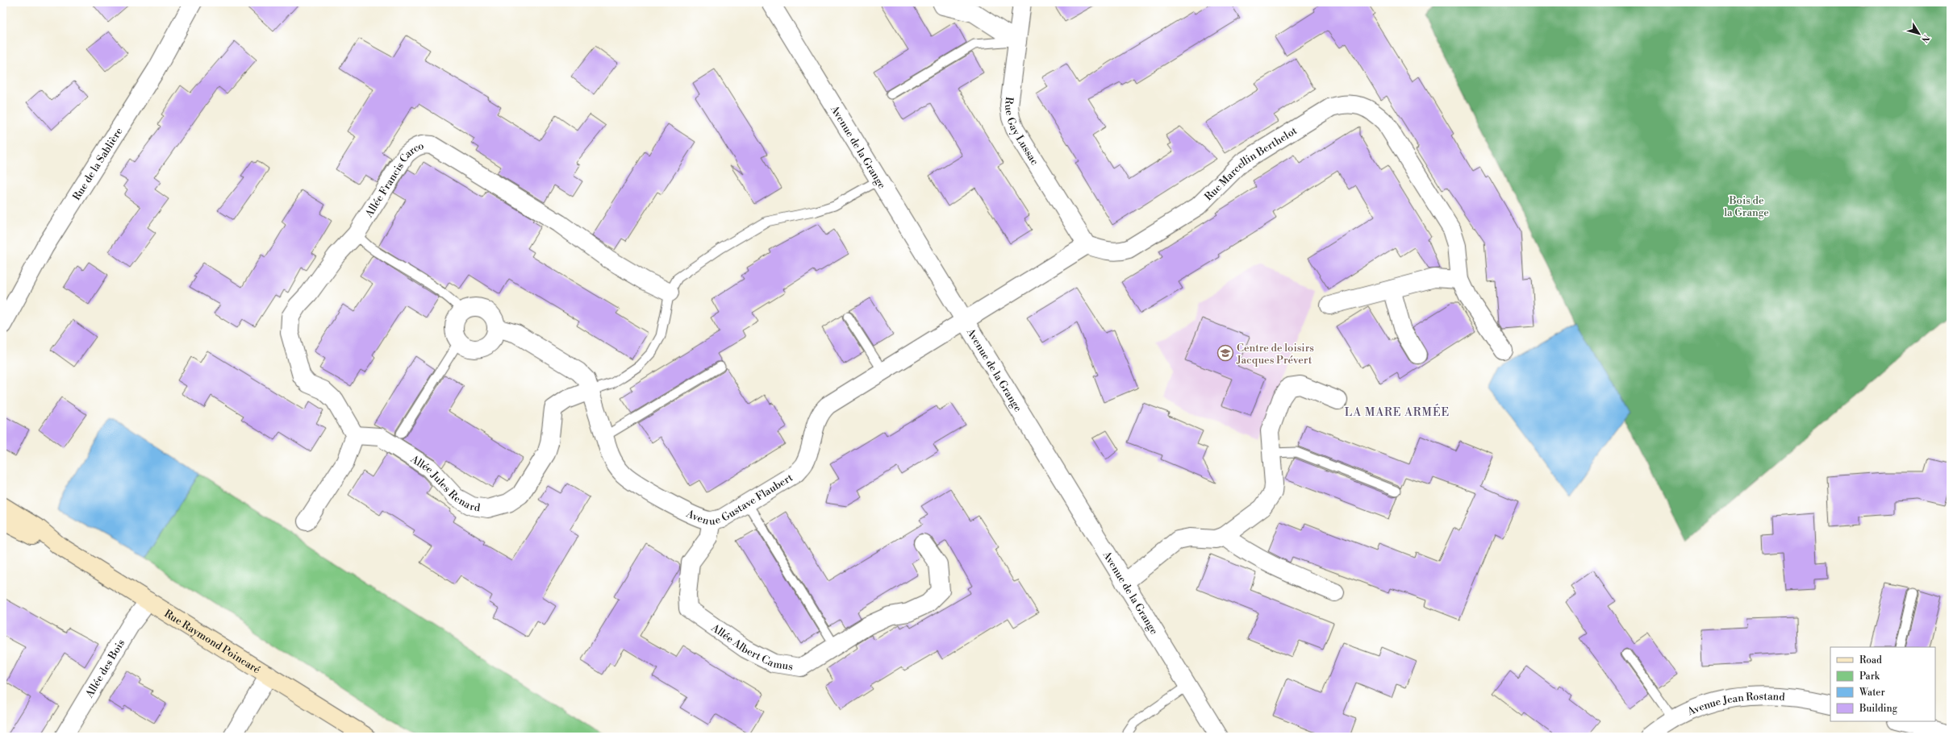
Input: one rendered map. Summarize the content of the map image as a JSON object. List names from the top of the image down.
{
  "streets": {
    "main road": ["Rue Raymond Poincaré"],
    "street": [
      "Rue Gay Lussac",
      "Avenue de la Grange",
      "Rue de la Sablière",
      "Rue Marcellin Berthelot",
      "Allée Francis Carco",
      "Allée Jules Renard",
      "Avenue Gustave Flaubert",
      "Allée Albert Camus",
      "Allée des Bois",
      "Avenue Jean Rostand"
    ]
  },
  "crossings": [
    ["Rue Gay Lussac", "Rue Marcellin Berthelot"],
    ["Avenue de la Grange", "Avenue Gustave Flaubert"],
    ["Allée Francis Carco", "Allée Jules Renard"],
    ["Allée Jules Renard", "Avenue Gustave Flaubert"],
    ["Avenue Gustave Flaubert", "Allée Albert Camus"],
    ["Rue Raymond Poincaré", "Allée des Bois"]
  ],
  "districts": ["LA MARE ARMÉE"],
  "parks": ["Bois de la Grange"],
  "places": {
    "school or university": ["Centre de loisirs Jacques Prévert"]
  },
  "legend": [
    "Road",
    "Park",
    "Water",
    "Building"
  ],
  "north": "bottom right"
}
